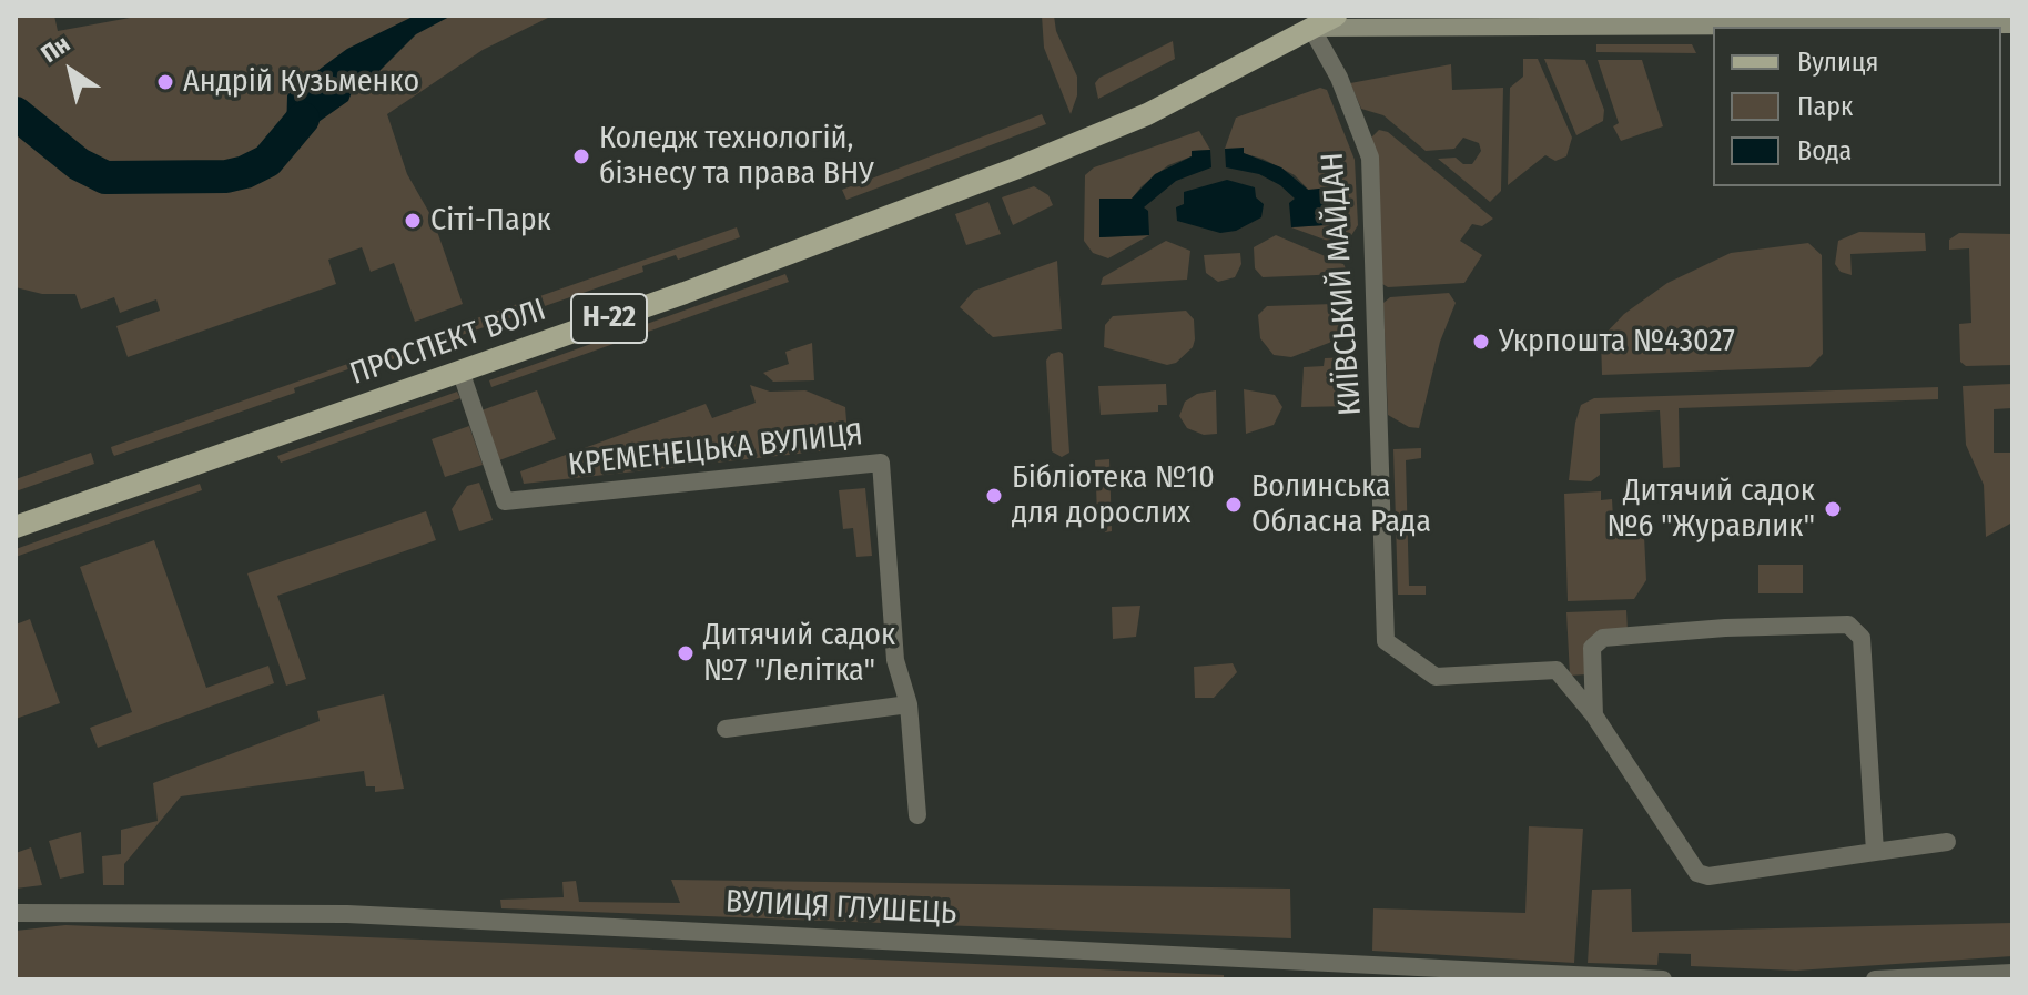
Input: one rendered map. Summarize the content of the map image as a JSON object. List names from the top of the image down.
{
  "streets": {
    "main road": ["Н-22", "ПРОСПЕКТ ВОЛІ"],
    "street": ["КИЇВСЬКИЙ МАЙДАН", "КРЕМЕНЕЦЬКА ВУЛИЦЯ", "ВУЛИЦЯ ГЛУШЕЦЬ"]
  },
  "crossings": [
    ["КИЇВСЬКИЙ МАЙДАН", "ПРОСПЕКТ ВОЛІ"],
    ["ПРОСПЕКТ ВОЛІ", "КРЕМЕНЕЦЬКА ВУЛИЦЯ"]
  ],
  "places": [
    "Андрій Кузьменко",
    "Коледж технологій, бізнесу та права ВНУ",
    "Сіті-Парк",
    "Укрпошта №43027",
    "Бібліотека №10 для дорослих",
    "Волинська Обласна Рада",
    "Дитячий садок №6 \"Журавлик\"",
    "Дитячий садок №7 \"Лелітка\""
  ],
  "legend": ["Вулиця", "Парк", "Вода"],
  "north": "top left"
}
